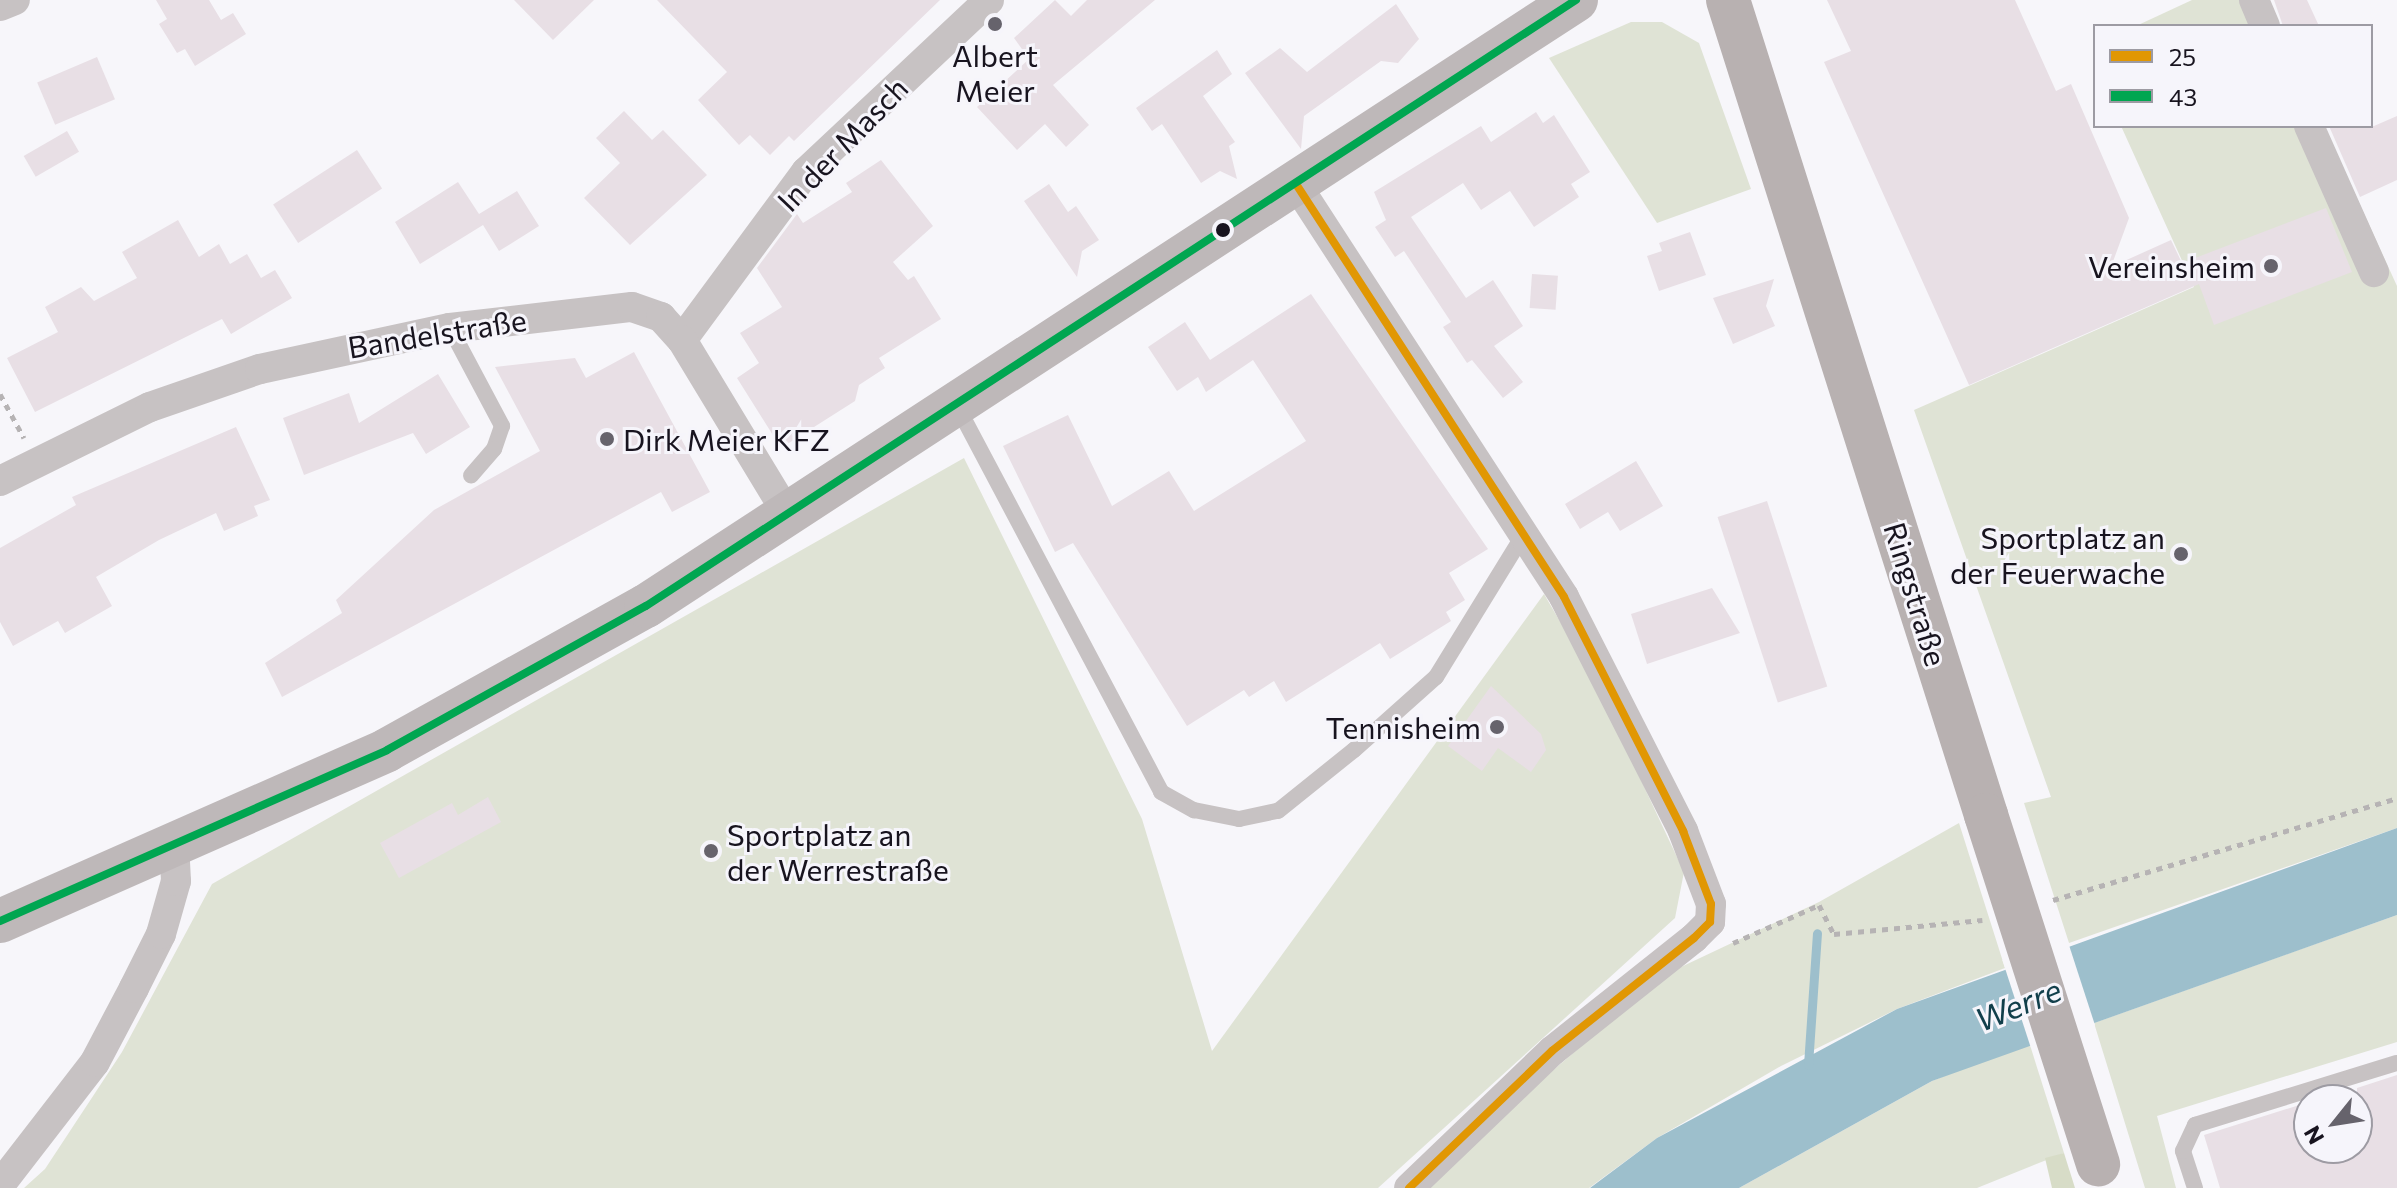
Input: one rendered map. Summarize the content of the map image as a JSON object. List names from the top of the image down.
{
  "streets": {
    "main road": ["Ringstraße"],
    "street": ["In der Masch", "Bandelstraße"]
  },
  "crossings": [
    ["In der Masch", "Bandelstraße"]
  ],
  "water": ["Werre"],
  "places": [
    "Albert Meier",
    "Vereinsheim",
    "Dirk Meier KFZ",
    "Sportplatz an der Feuerwache",
    "Tennisheim",
    "Sportplatz an der Werrestraße"
  ],
  "lines": ["transit line 43", "transit line 25"],
  "legend": ["25", "43"],
  "north": "bottom left"
}
